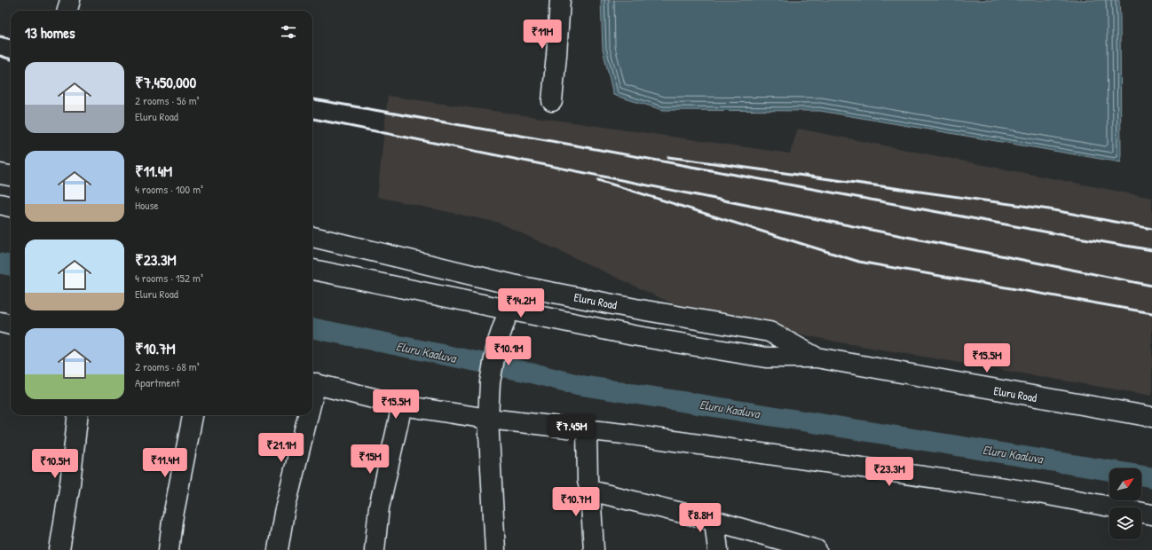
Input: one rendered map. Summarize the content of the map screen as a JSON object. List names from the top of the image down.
{
  "streets": {
    "street": ["Eluru Road"]
  },
  "water": ["Eluru Kaaluva"],
  "north": "top right",
  "page": {
    "heading": "13 homes",
    "price": [
      "₹11M",
      "₹14.2M",
      "₹10.1M",
      "₹15.5M",
      "₹15.5M",
      "₹7.45M",
      "₹21.1M",
      "₹15M",
      "₹11.4M",
      "₹10.5M",
      "₹23.3M",
      "₹10.7M",
      "₹8.8M"
    ],
    "list": [
      {
        "name": "₹7,450,000",
        "note": "2 rooms · 56 m² · Eluru Road"
      },
      {
        "name": "₹11.4M",
        "note": "4 rooms · 100 m² · House"
      },
      {
        "name": "₹23.3M",
        "note": "4 rooms · 152 m² · Eluru Road"
      },
      {
        "name": "₹10.7M",
        "note": "2 rooms · 68 m² · Apartment"
      }
    ]
  }
}
